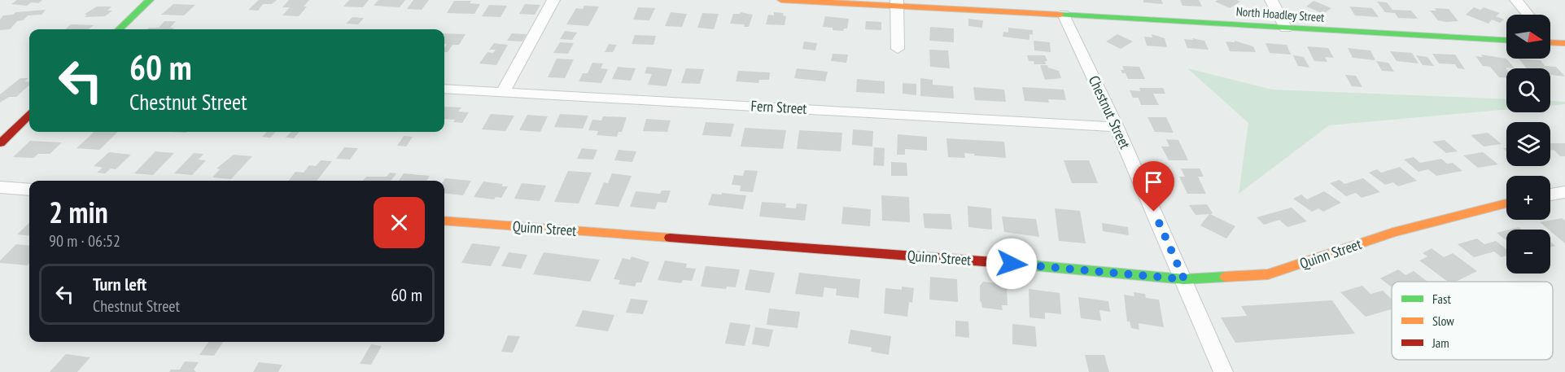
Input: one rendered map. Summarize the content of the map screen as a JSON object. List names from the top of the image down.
{
  "streets": {
    "street": [
      "North Hoadley Street",
      "Fern Street",
      "Chestnut Street",
      "Quinn Street"
    ]
  },
  "crossings": [
    ["North Hoadley Street", "Chestnut Street"],
    ["Fern Street", "Chestnut Street"],
    ["Chestnut Street", "Quinn Street"]
  ],
  "legend": ["Fast", "Slow", "Jam"],
  "north": "right",
  "page": {
    "map_buttons": ["+", "−"],
    "turn": ["60 m", "Chestnut Street"],
    "heading": ["2 min", "90 m · 06:52"],
    "list": [
      {
        "name": "Turn left",
        "note": "Chestnut Street",
        "value": "60 m"
      }
    ]
  }
}
